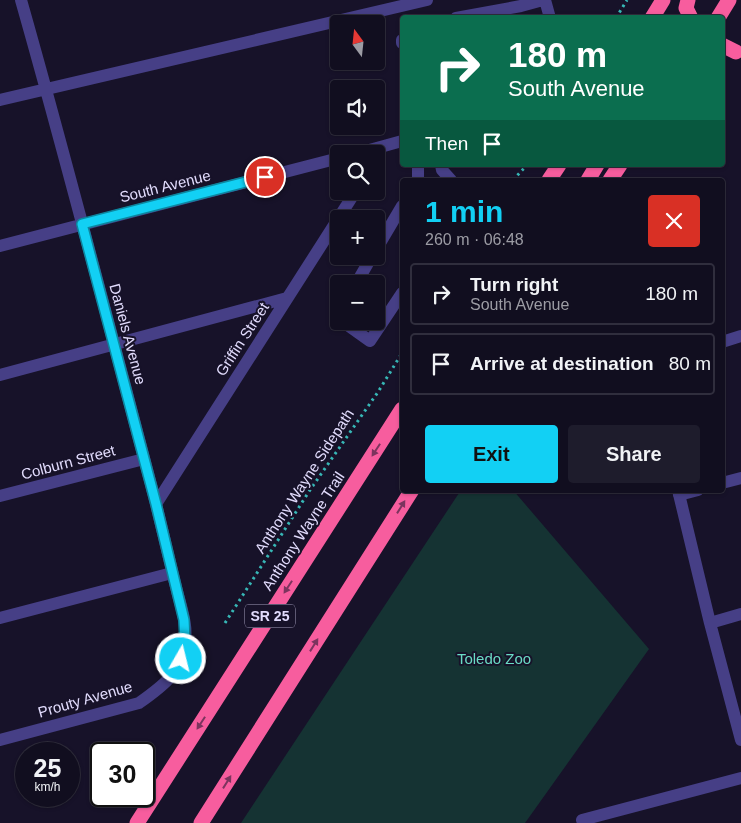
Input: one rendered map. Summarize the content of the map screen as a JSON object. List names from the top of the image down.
{
  "streets": {
    "highway": ["Anthony Wayne Trail", "SR 25"],
    "street": [
      "South Avenue",
      "Daniels Avenue",
      "Griffin Street",
      "Colburn Street",
      "Prouty Avenue"
    ],
    "path": ["Anthony Wayne Sidepath"]
  },
  "crossings": [
    ["South Avenue", "Daniels Avenue"],
    ["Daniels Avenue", "Griffin Street"],
    ["Daniels Avenue", "Colburn Street"],
    ["Daniels Avenue", "Prouty Avenue"]
  ],
  "parks": ["Toledo Zoo"],
  "north": "top",
  "page": {
    "map_buttons": ["+", "−"],
    "turn": ["180 m", "South Avenue"],
    "then": "Then",
    "heading": ["1 min", "260 m · 06:48"],
    "list": [
      {
        "name": "Turn right",
        "note": "South Avenue",
        "value": "180 m"
      },
      {
        "name": "Arrive at destination",
        "value": "80 m"
      }
    ],
    "buttons": ["Exit", "Share"],
    "speed": "25 km/h",
    "limit": "30"
  }
}
